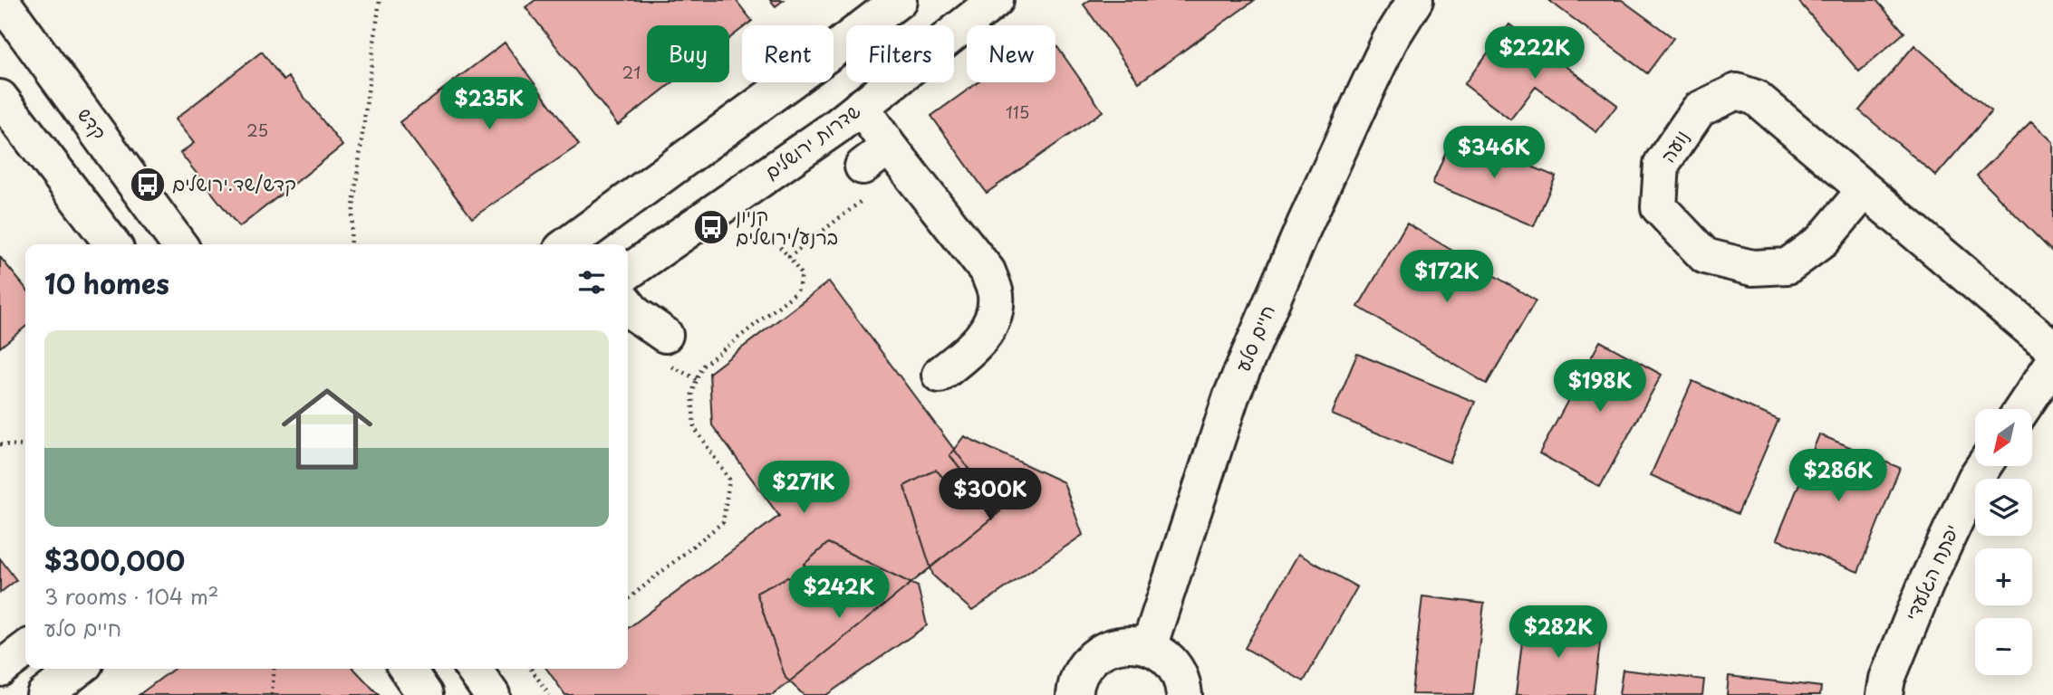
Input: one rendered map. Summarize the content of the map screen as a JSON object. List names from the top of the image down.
{
  "streets": {
    "street": [
      "קדש",
      "שדרות ירושלים",
      "נועה",
      "חיים סלע",
      "יפתח הגלעדי"
    ]
  },
  "places": {
    "bus stop": ["קדש/שד.ירושלים", "קניון ברנע/ירושלים"]
  },
  "house_numbers": ["21", "115", "25"],
  "north": "bottom left",
  "page": {
    "chip": [
      "Buy",
      "Rent",
      "Filters",
      "New"
    ],
    "price": [
      "$222K",
      "$235K",
      "$346K",
      "$172K",
      "$198K",
      "$286K",
      "$271K",
      "$300K",
      "$242K",
      "$282K"
    ],
    "heading": "10 homes",
    "list": [
      {
        "name": "$300,000",
        "note": "3 rooms · 104 m² · חיים סלע"
      }
    ],
    "map_buttons": ["+", "−"]
  }
}
